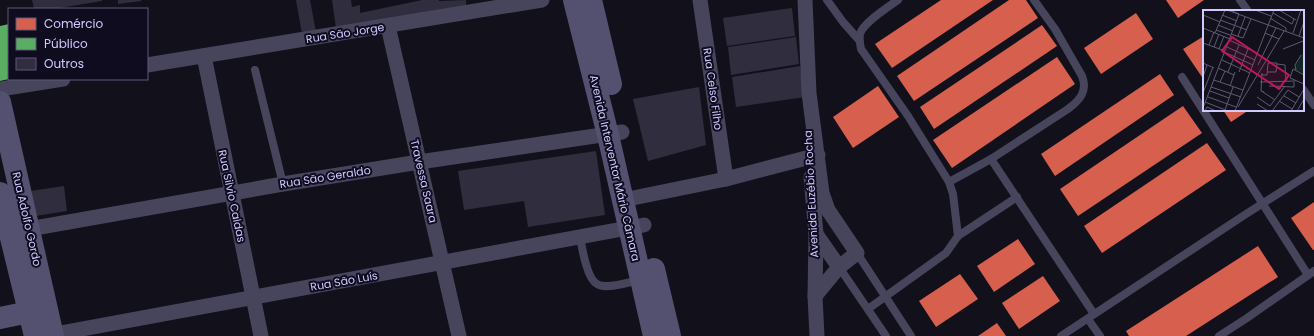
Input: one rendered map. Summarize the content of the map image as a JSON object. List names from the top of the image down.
{
  "streets": {
    "main road": ["Avenida Interventor Mário Câmara", "Rua Adolfo Gordo"],
    "street": [
      "Rua São Jorge",
      "Rua Celso Filho",
      "Rua São Geraldo",
      "Travessa Saara",
      "Avenida Euzébio Rocha",
      "Rua Silvio Caldas",
      "Rua São Luís"
    ]
  },
  "crossings": [
    ["Rua São Jorge", "Travessa Saara"],
    ["Rua São Jorge", "Rua Silvio Caldas"],
    ["Avenida Interventor Mário Câmara", "Rua São Geraldo"],
    ["Avenida Interventor Mário Câmara", "Rua São Luís"],
    ["Rua São Geraldo", "Travessa Saara"],
    ["Rua São Geraldo", "Rua Silvio Caldas"],
    ["Rua São Geraldo", "Rua Adolfo Gordo"],
    ["Travessa Saara", "Rua São Luís"],
    ["Rua Silvio Caldas", "Rua São Luís"],
    ["Rua Adolfo Gordo", "Rua São Luís"]
  ],
  "legend": ["Comércio", "Público", "Outros"]
}
